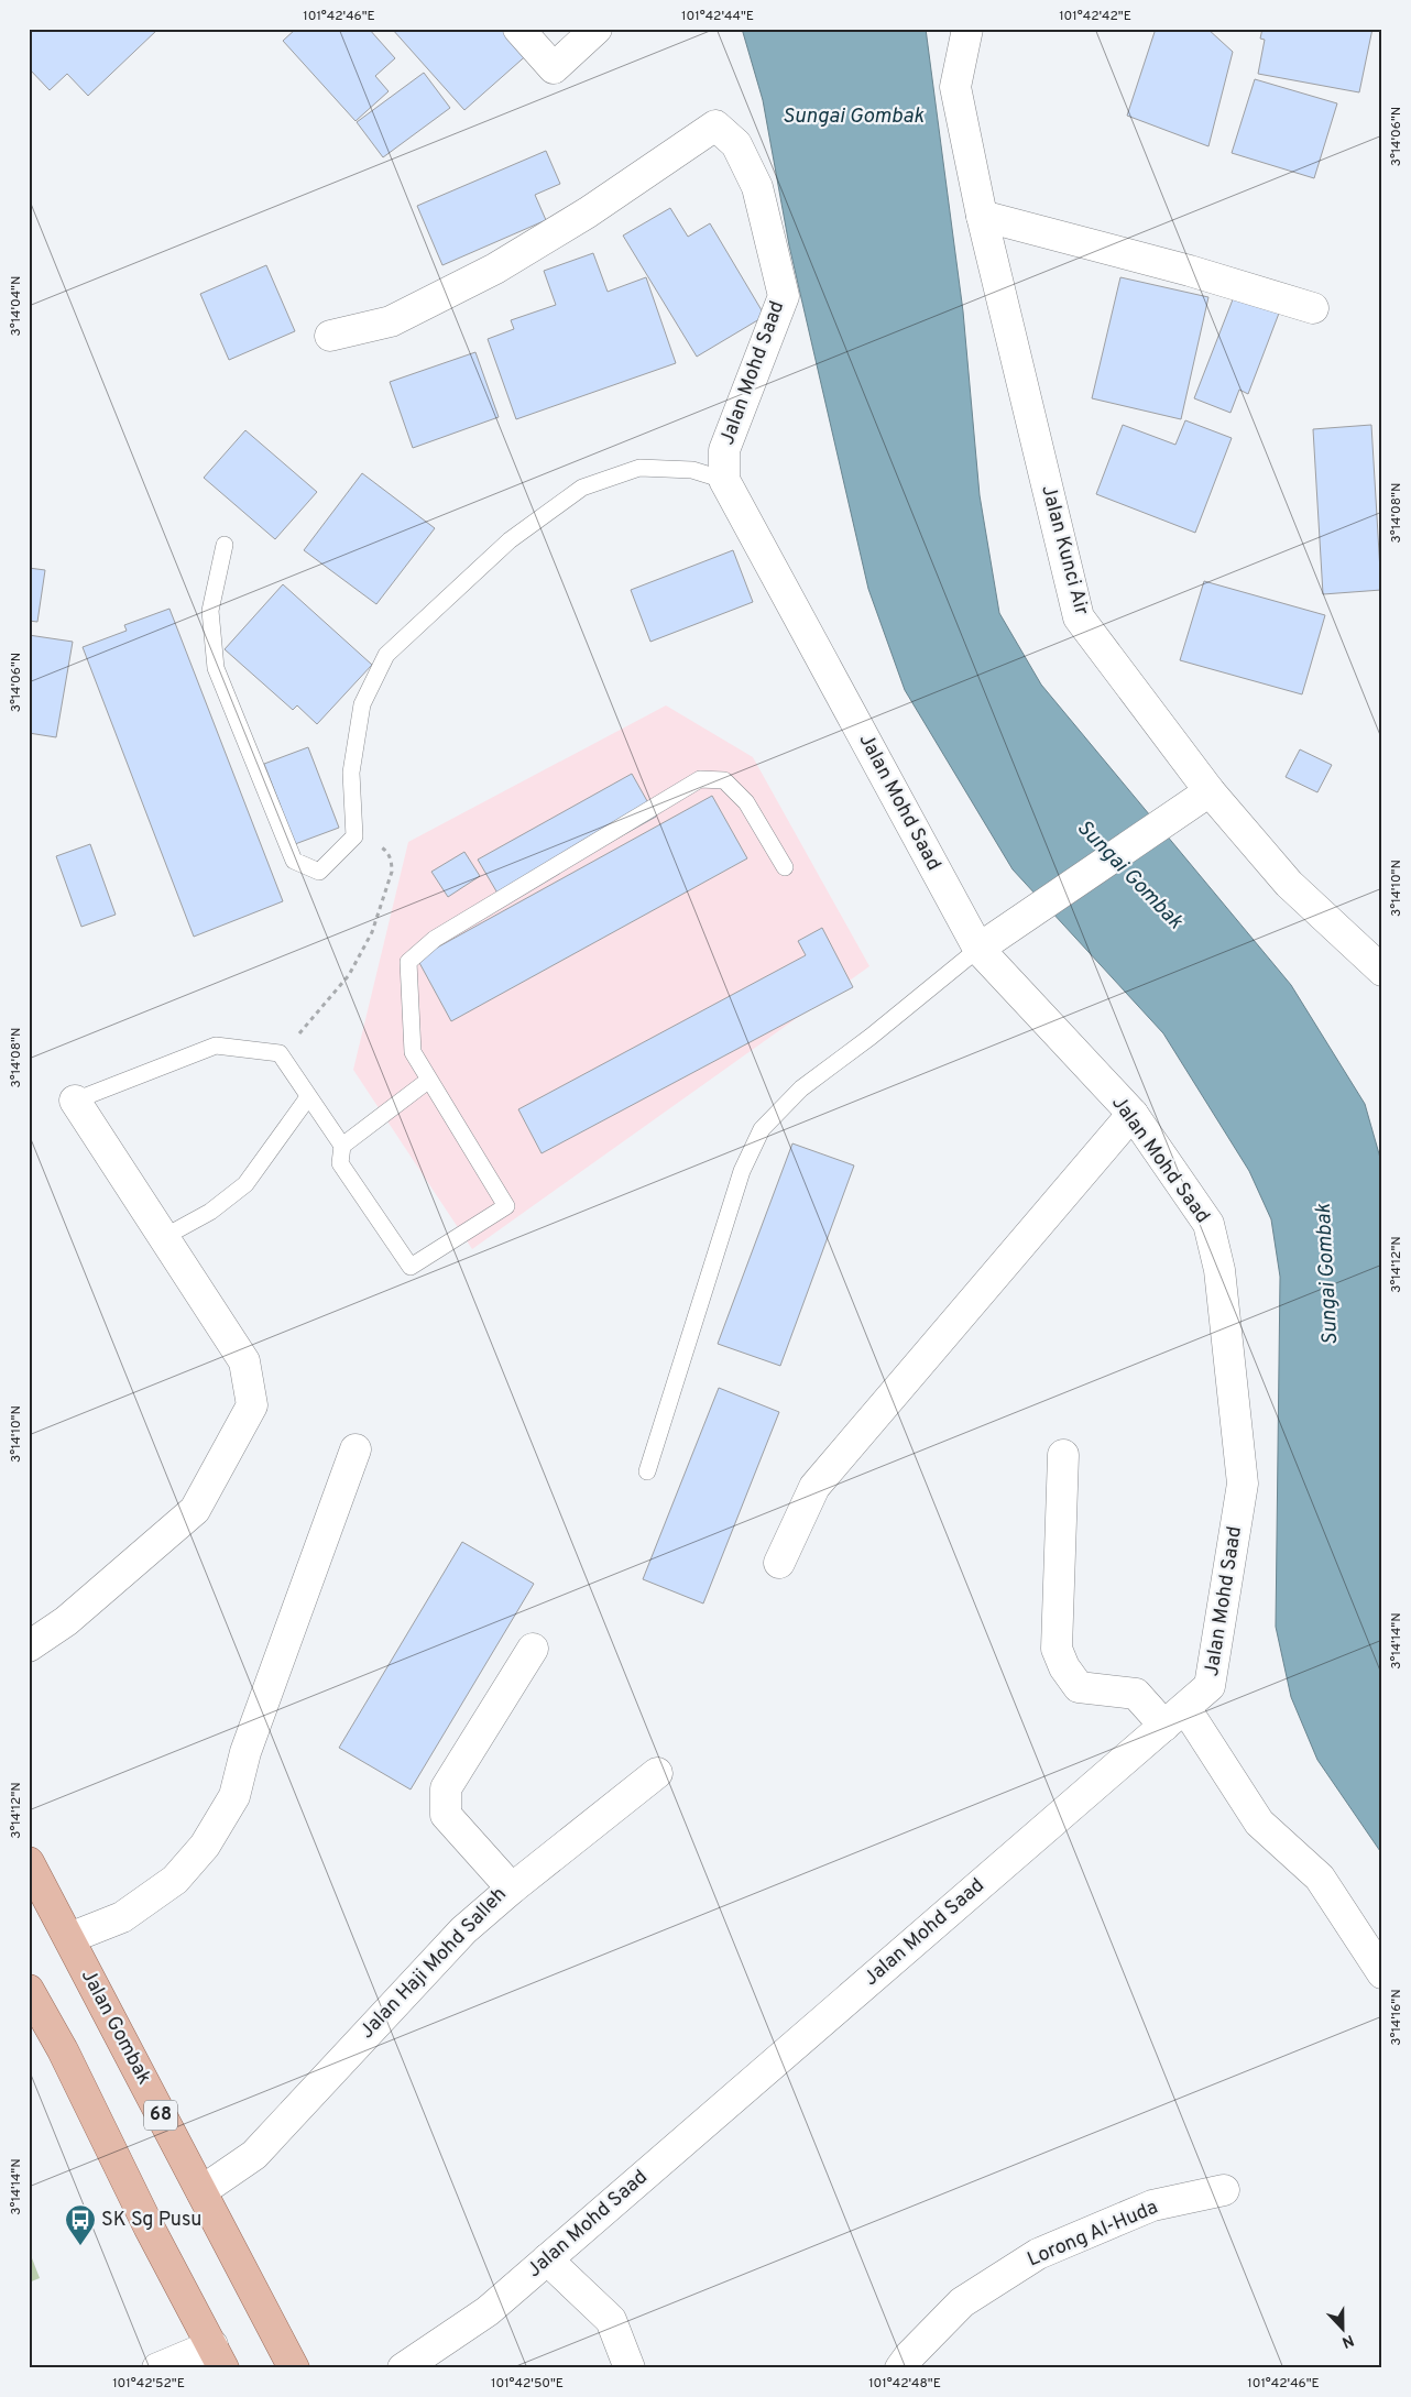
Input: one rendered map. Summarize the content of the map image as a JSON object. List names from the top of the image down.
{
  "streets": {
    "main road": ["Jalan Gombak", "68"],
    "street": [
      "Jalan Mohd Saad",
      "Jalan Kunci Air",
      "Jalan Haji Mohd Salleh",
      "Lorong Al-Huda"
    ]
  },
  "crossings": [
    ["Jalan Haji Mohd Salleh", "Jalan Gombak"]
  ],
  "water": ["Sungai Gombak"],
  "places": {
    "bus stop": ["SK Sg Pusu"]
  },
  "north": "bottom",
  "coordinates": [
    "101°42'46\"E",
    "101°42'44\"E",
    "101°42'42\"E",
    "3°14'06\"N",
    "3°14'04\"N",
    "3°14'08\"N",
    "3°14'10\"N",
    "3°14'12\"N",
    "3°14'14\"N",
    "3°14'16\"N",
    "101°42'52\"E",
    "101°42'50\"E",
    "101°42'48\"E"
  ]
}
